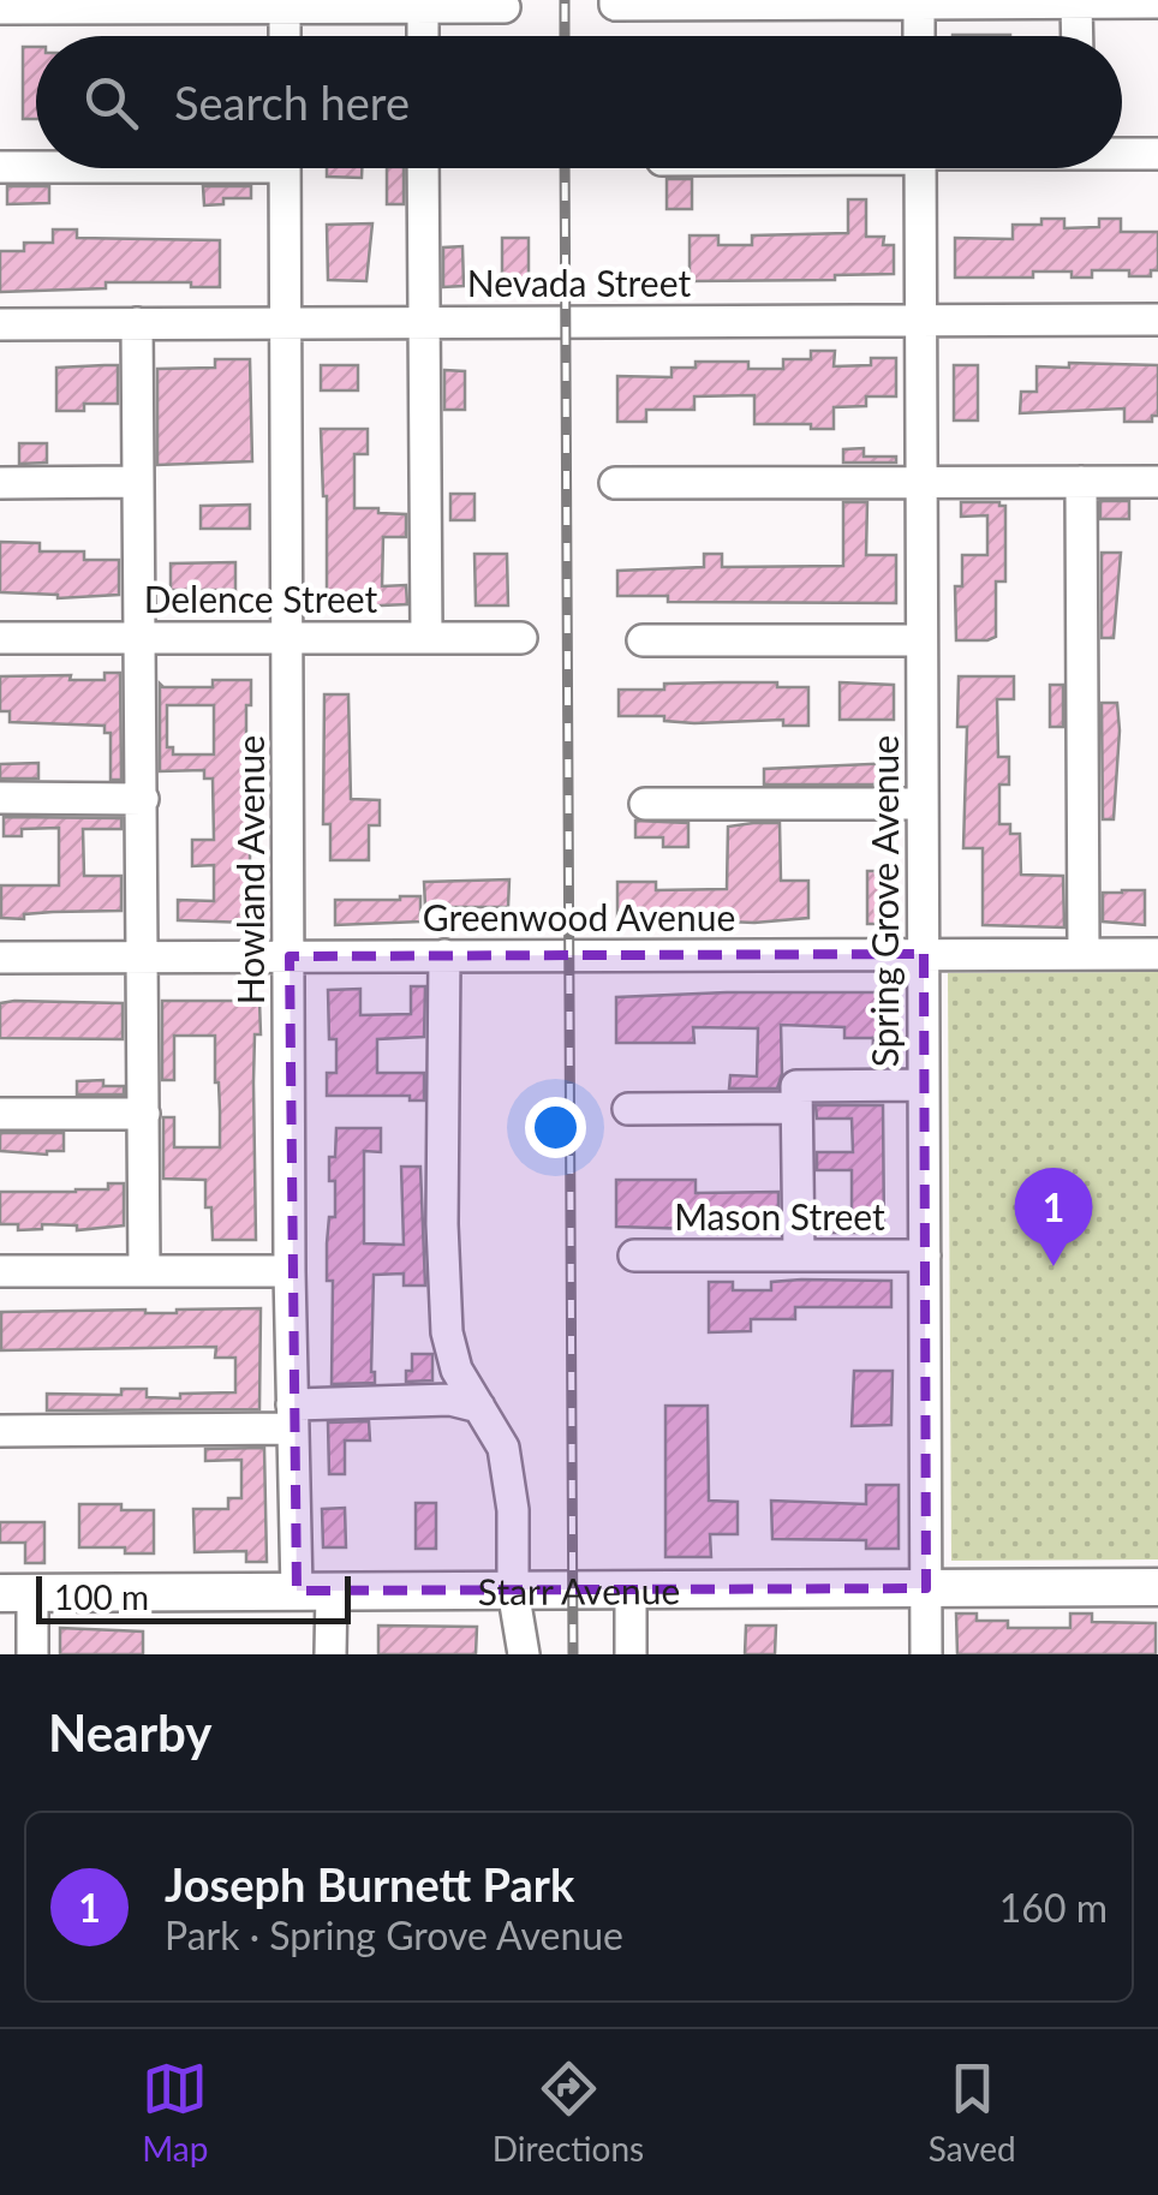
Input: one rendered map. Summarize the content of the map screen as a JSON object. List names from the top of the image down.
{
  "streets": {
    "main road": ["Starr Avenue"],
    "street": [
      "Nevada Street",
      "Delence Street",
      "Howland Avenue",
      "Spring Grove Avenue",
      "Greenwood Avenue",
      "Mason Street"
    ]
  },
  "crossings": [
    ["Nevada Street", "Howland Avenue"],
    ["Nevada Street", "Spring Grove Avenue"],
    ["Delence Street", "Howland Avenue"],
    ["Howland Avenue", "Greenwood Avenue"],
    ["Howland Avenue", "Starr Avenue"],
    ["Spring Grove Avenue", "Greenwood Avenue"],
    ["Spring Grove Avenue", "Mason Street"],
    ["Spring Grove Avenue", "Starr Avenue"]
  ],
  "scale_bar": "100 m",
  "page": {
    "search": "Search here",
    "pins": "1",
    "scale": "100 m",
    "heading": "Nearby",
    "list": [
      {
        "mark": "1",
        "name": "Joseph Burnett Park",
        "note": "Park · Spring Grove Avenue",
        "value": "160 m"
      }
    ],
    "nav": ["Map", "Directions", "Saved"]
  }
}
